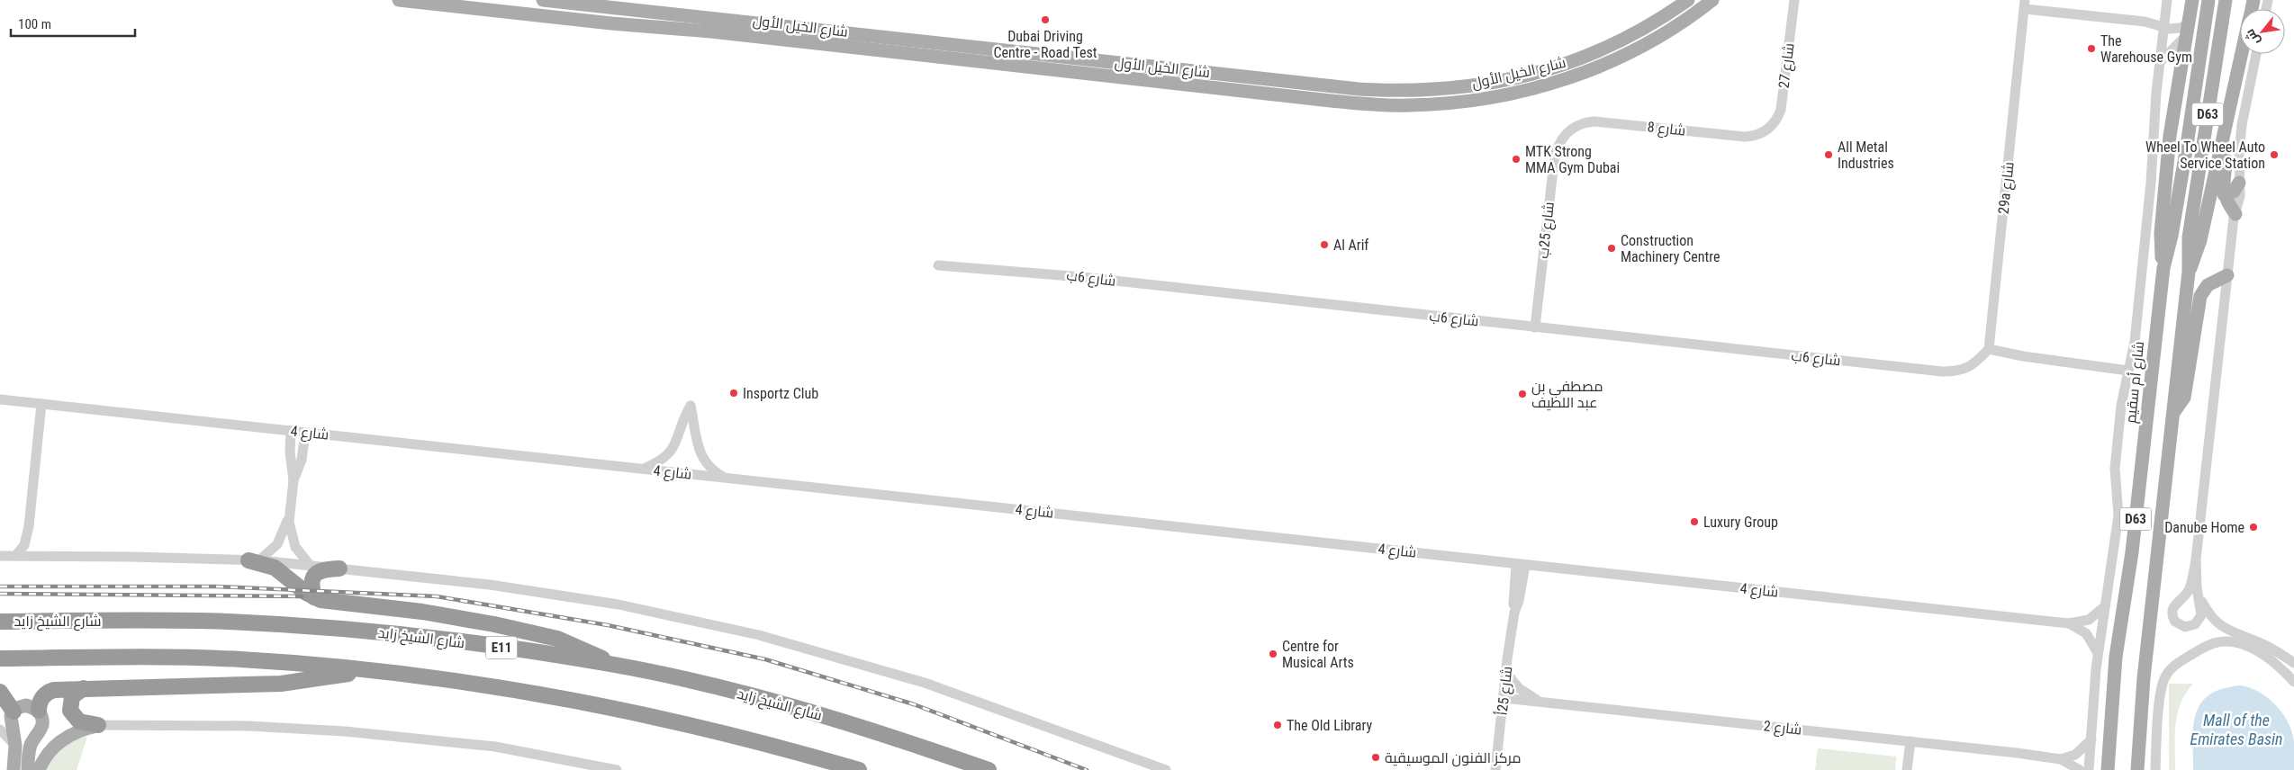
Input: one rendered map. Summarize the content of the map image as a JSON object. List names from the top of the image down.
{
  "streets": {
    "highway": ["شارع الشيخ زايد", "E11"],
    "main road": ["شارع الخيل الأول", "D63", "شارع أم سقيم"],
    "street": [
      "شارع 27",
      "شارع 8",
      "29a شارع",
      "شارع 25ب",
      "شارع 6ب",
      "شارع 4",
      "شارع 25أ",
      "شارع 2"
    ]
  },
  "crossings": [
    ["شارع 27", "شارع 8"],
    ["شارع 8", "شارع 25ب"],
    ["29a شارع", "شارع 6ب"],
    ["شارع 25ب", "شارع 6ب"],
    ["شارع 4", "شارع 25أ"],
    ["شارع 25أ", "شارع 2"]
  ],
  "water": ["Mall of the Emirates Basin"],
  "places": [
    "Dubai Driving Centre - Road Test",
    "The Warehouse Gym",
    "All Metal Industries",
    "Wheel To Wheel Auto Service Station",
    "MTK Strong MMA Gym Dubai",
    "Al Arif",
    "Construction Machinery Centre",
    "Insportz Club",
    "مصطفي بن عبد اللطيف",
    "Luxury Group",
    "Danube Home",
    "Centre for Musical Arts",
    "The Old Library",
    "مركز الفنون الموسيقية"
  ],
  "scale_bar": "100 m",
  "north": "bottom left"
}
